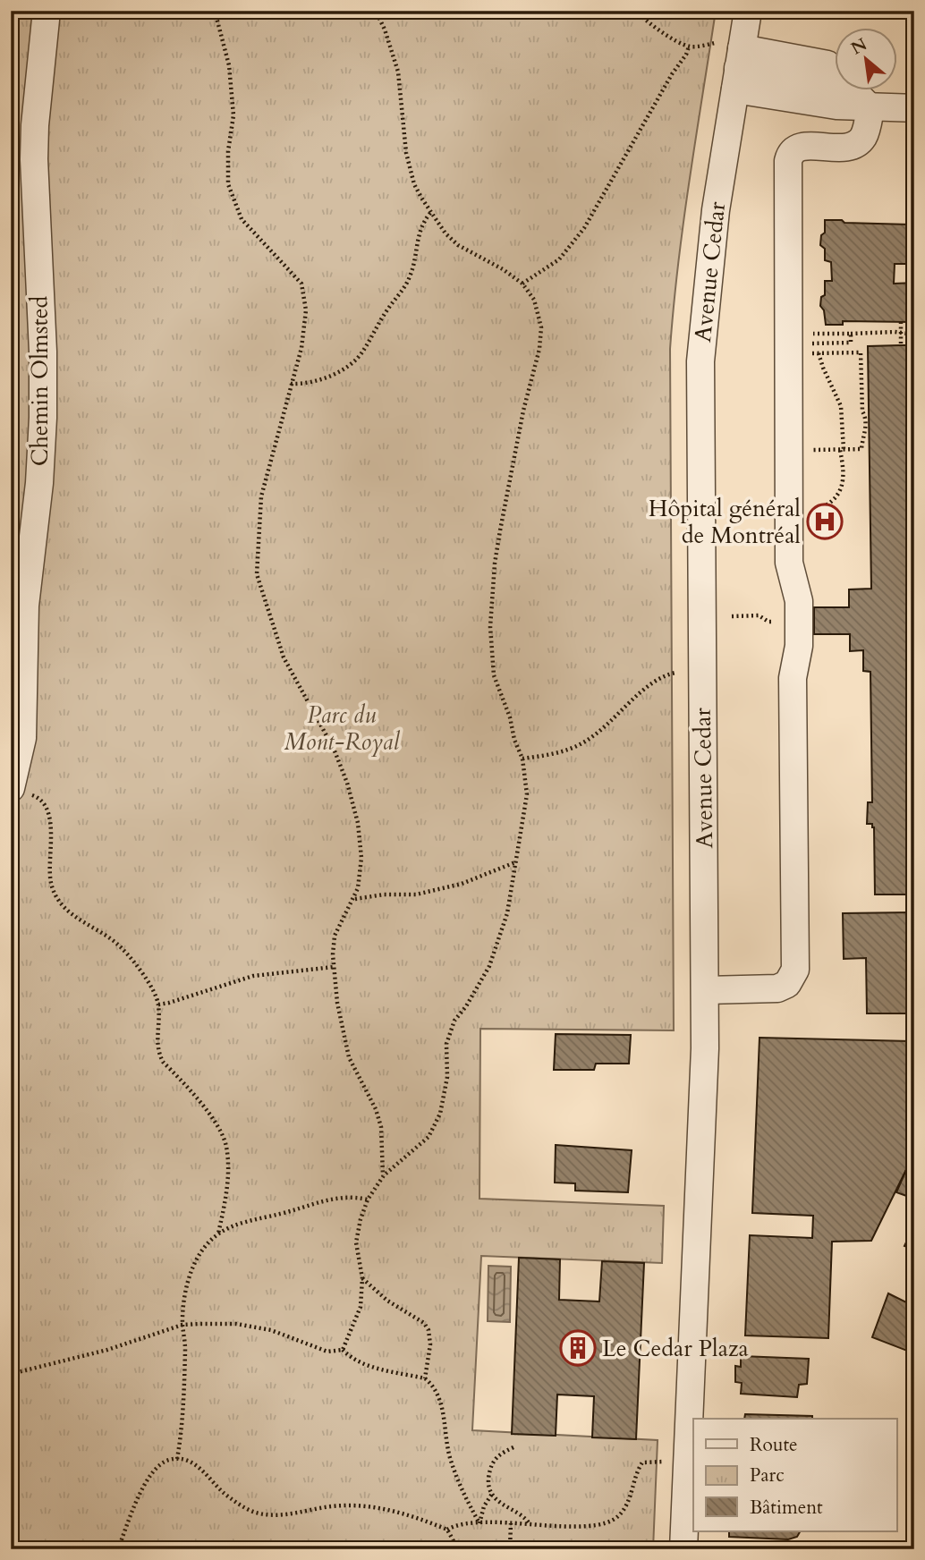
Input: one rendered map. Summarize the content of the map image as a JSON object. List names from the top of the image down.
{
  "streets": {
    "street": ["Avenue Cedar", "Chemin Olmsted"]
  },
  "parks": ["Parc du Mont-Royal"],
  "places": {
    "hospital": ["Hôpital général de Montréal"],
    "building": ["Le Cedar Plaza"]
  },
  "legend": ["Route", "Parc", "Bâtiment"],
  "north": "top left"
}
